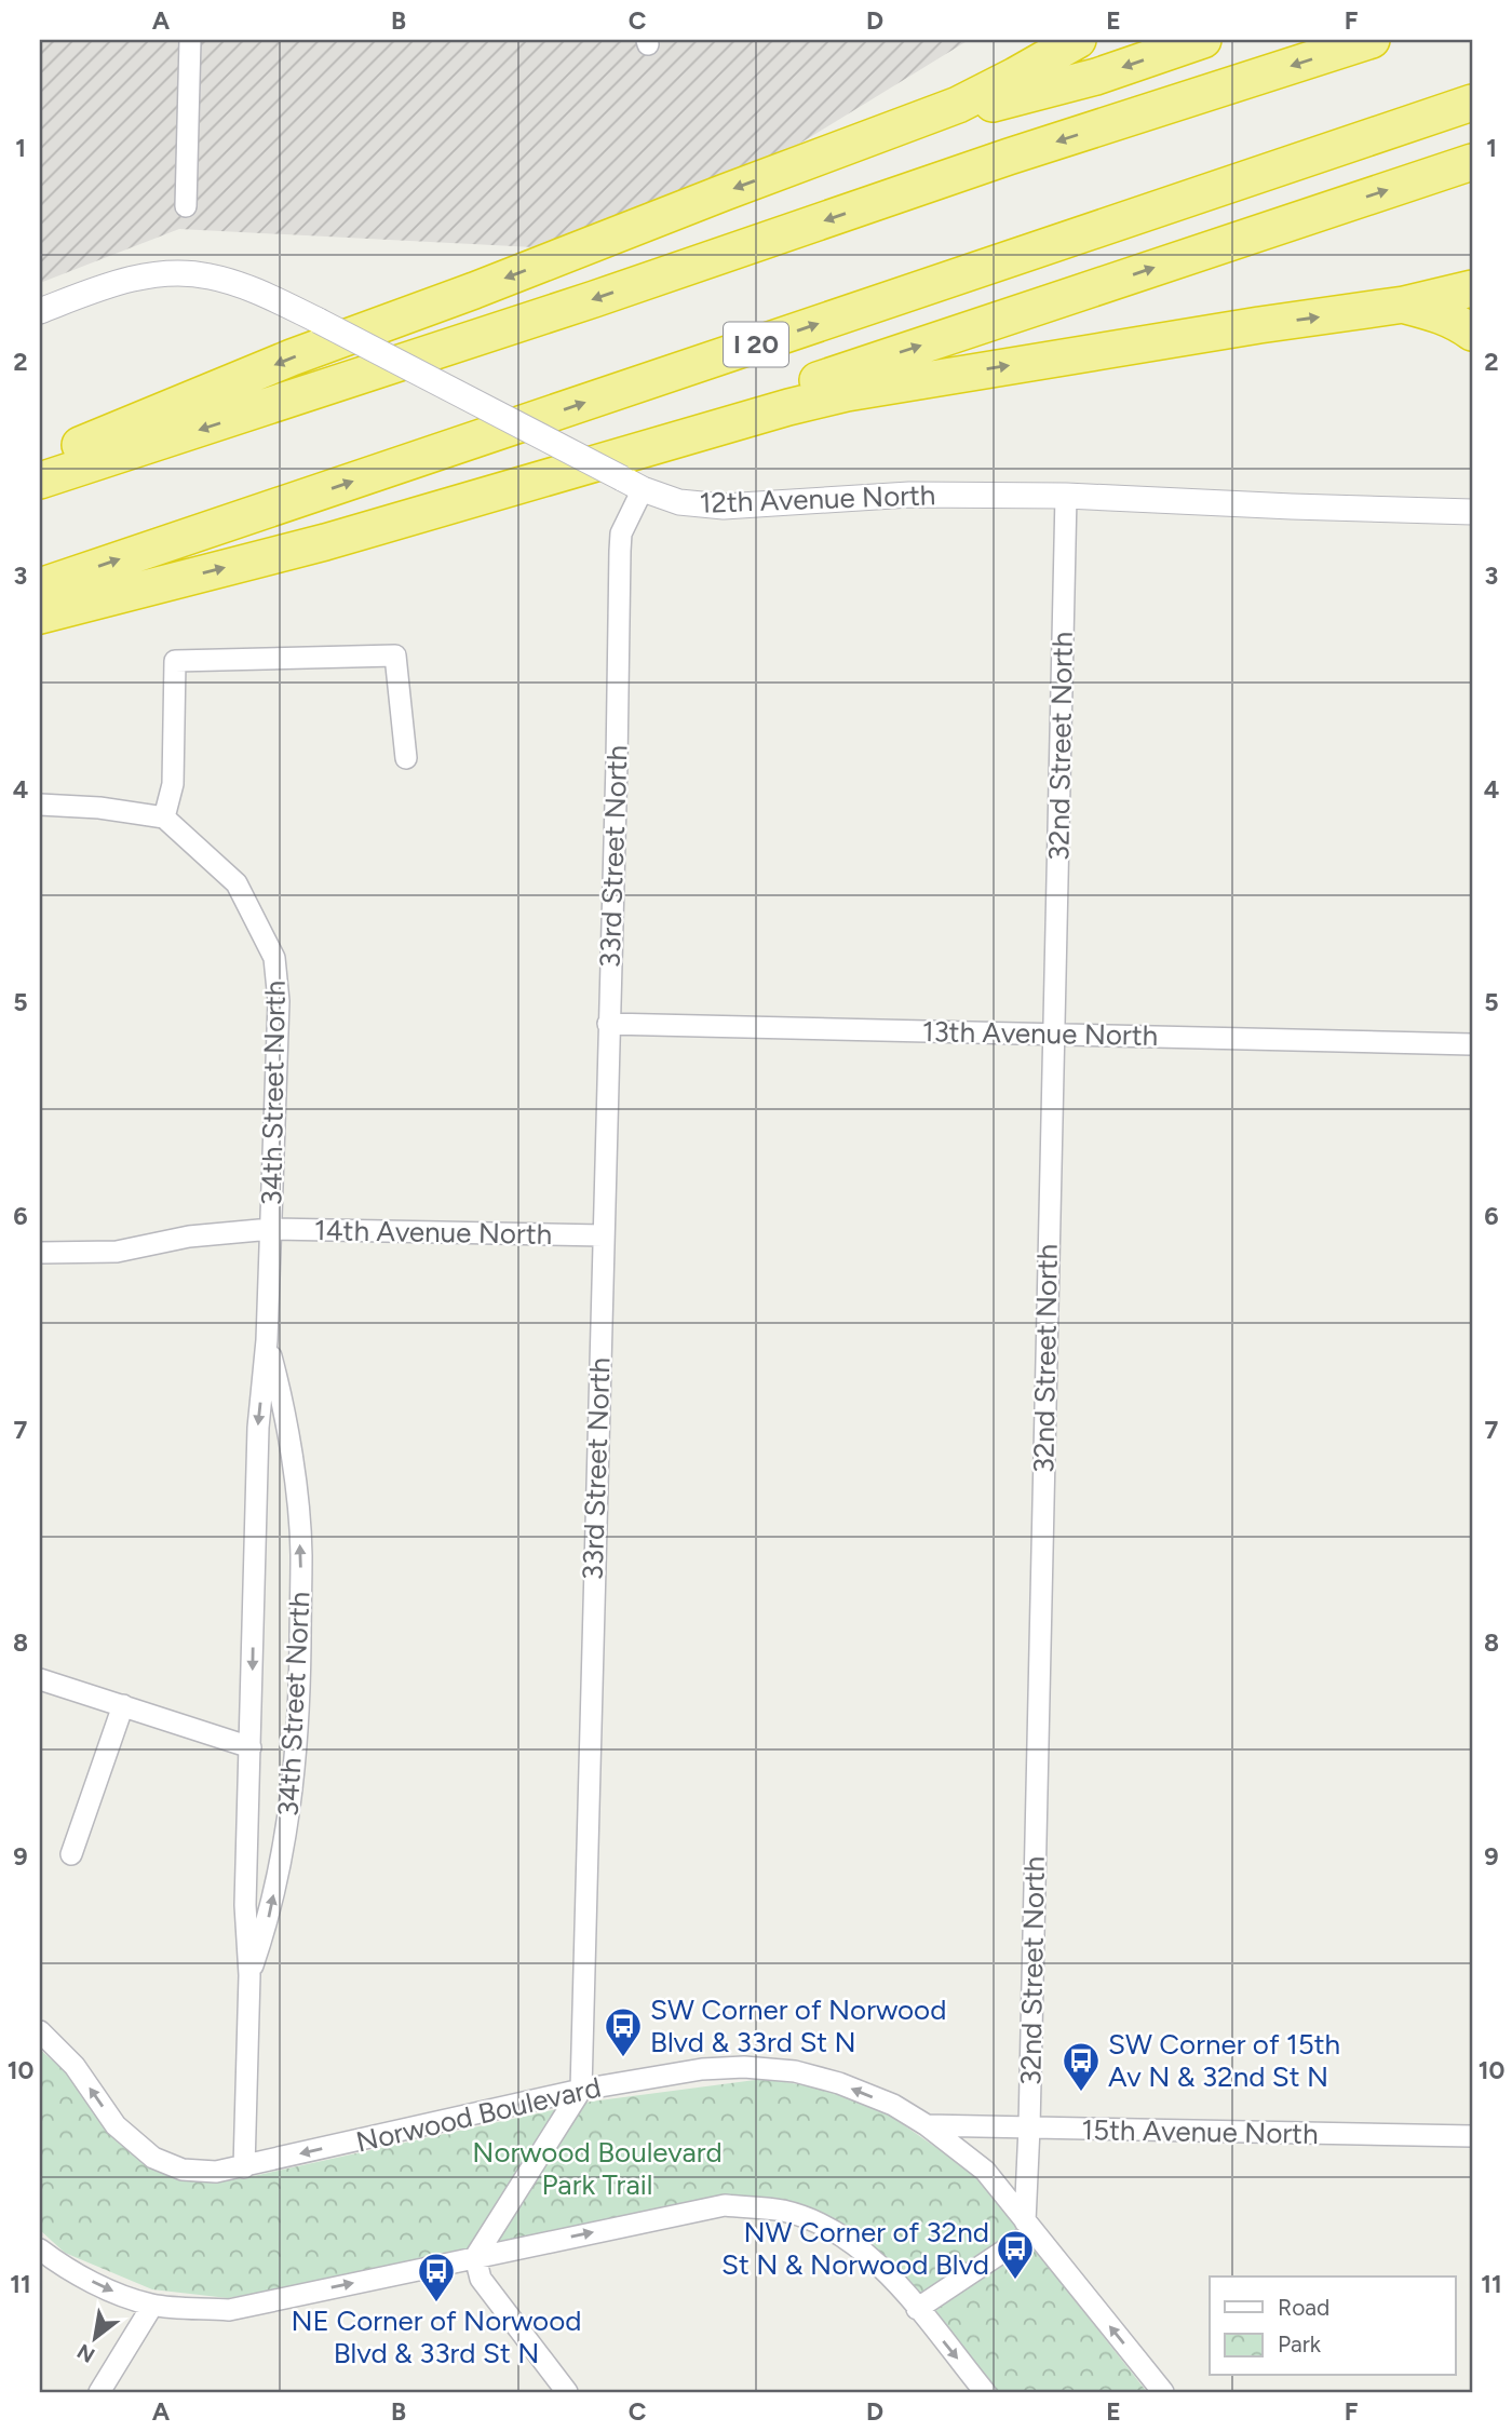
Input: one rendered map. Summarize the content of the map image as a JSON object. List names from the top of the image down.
{
  "streets": {
    "highway": ["I 20"],
    "street": [
      "12th Avenue North",
      "32nd Street North",
      "33rd Street North",
      "13th Avenue North",
      "34th Street North",
      "14th Avenue North",
      "Norwood Boulevard",
      "15th Avenue North"
    ]
  },
  "crossings": [
    ["12th Avenue North", "32nd Street North"],
    ["12th Avenue North", "33rd Street North"],
    ["32nd Street North", "13th Avenue North"],
    ["32nd Street North", "Norwood Boulevard"],
    ["32nd Street North", "15th Avenue North"],
    ["33rd Street North", "13th Avenue North"],
    ["33rd Street North", "14th Avenue North"],
    ["33rd Street North", "Norwood Boulevard"],
    ["34th Street North", "14th Avenue North"],
    ["34th Street North", "Norwood Boulevard"],
    ["Norwood Boulevard", "15th Avenue North"]
  ],
  "parks": ["Norwood Boulevard Park Trail"],
  "places": {
    "bus stop": [
      "SW Corner of Norwood Blvd & 33rd St N",
      "SW Corner of 15th Av N & 32nd St N",
      "NW Corner of 32nd St N & Norwood Blvd",
      "NE Corner of Norwood Blvd & 33rd St N"
    ]
  },
  "legend": ["Road", "Park"],
  "north": "bottom left",
  "grid": {
    "columns": [
      "A",
      "B",
      "C",
      "D",
      "E",
      "F"
    ],
    "rows": [
      "1",
      "2",
      "3",
      "4",
      "5",
      "6",
      "7",
      "8",
      "9",
      "10",
      "11"
    ]
  }
}
